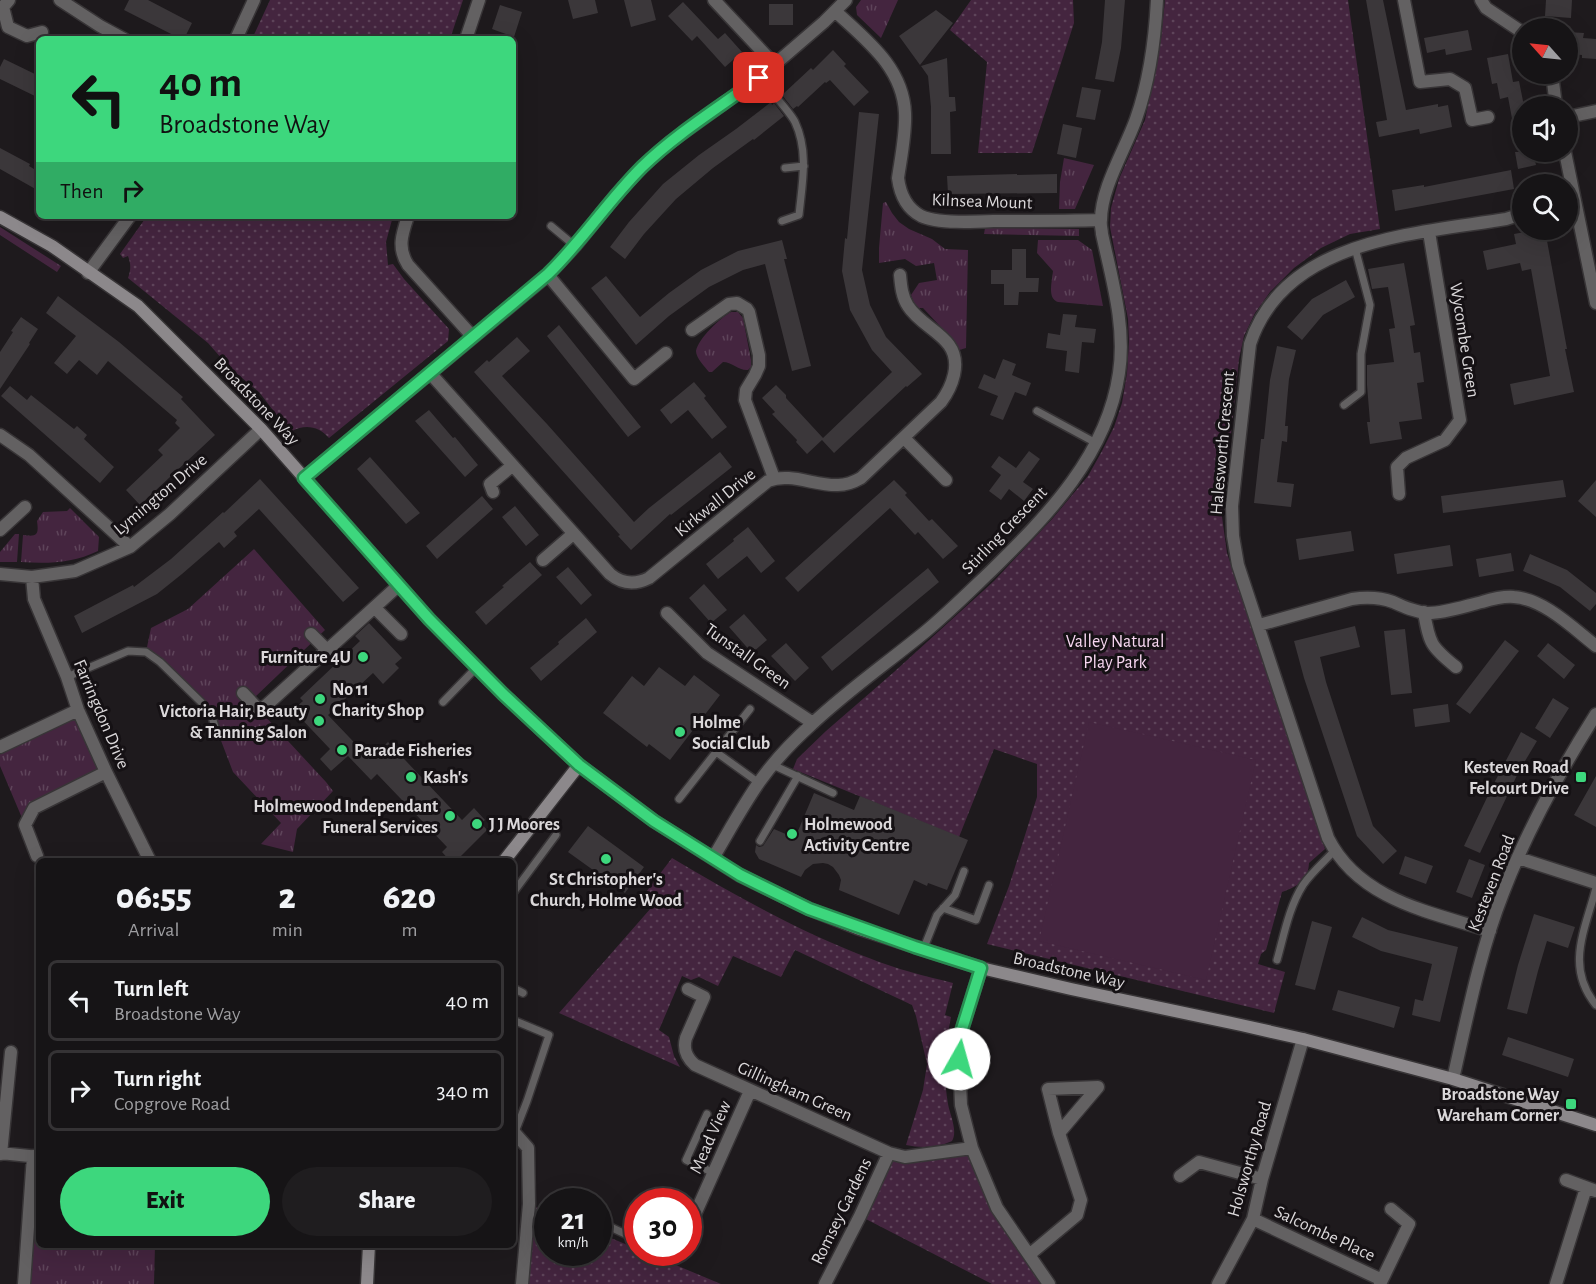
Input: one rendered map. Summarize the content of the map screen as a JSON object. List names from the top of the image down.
{
  "streets": {
    "street": [
      "Kilnsea Mount",
      "Wycombe Green",
      "Broadstone Way",
      "Halesworth Crescent",
      "Lymington Drive",
      "Kirkwall Drive",
      "Stirling Crescent",
      "Tunstall Green",
      "Farringdon Drive",
      "Kesteven Road",
      "Gillingham Green",
      "Mead View",
      "Holsworthy Road",
      "Romsey Gardens",
      "Salcombe Place"
    ]
  },
  "crossings": [
    ["Kilnsea Mount", "Stirling Crescent"],
    ["Wycombe Green", "Halesworth Crescent"],
    ["Broadstone Way", "Lymington Drive"],
    ["Broadstone Way", "Stirling Crescent"],
    ["Broadstone Way", "Kesteven Road"],
    ["Broadstone Way", "Holsworthy Road"],
    ["Halesworth Crescent", "Kesteven Road"],
    ["Lymington Drive", "Farringdon Drive"],
    ["Stirling Crescent", "Tunstall Green"],
    ["Gillingham Green", "Mead View"],
    ["Gillingham Green", "Romsey Gardens"],
    ["Holsworthy Road", "Salcombe Place"]
  ],
  "parks": ["Valley Natural Play Park"],
  "places": {
    "other": [
      "Furniture 4U",
      "No 11 Charity Shop",
      "Victoria Hair, Beauty & Tanning Salon",
      "Holme Social Club",
      "Parade Fisheries",
      "Kash's",
      "Holmewood Independant Funeral Services",
      "J J Moores",
      "Holmewood Activity Centre",
      "St Christopher's Church, Holme Wood"
    ],
    "transit": ["Kesteven Road Felcourt Drive", "Broadstone Way Wareham Corner"]
  },
  "north": "top left",
  "page": {
    "turn": ["40 m", "Broadstone Way"],
    "then": "Then",
    "eta": [
      "06:55",
      "Arrival",
      "2",
      "min",
      "620",
      "m"
    ],
    "list": [
      {
        "name": "Turn left",
        "note": "Broadstone Way",
        "value": "40 m"
      },
      {
        "name": "Turn right",
        "note": "Copgrove Road",
        "value": "340 m"
      }
    ],
    "buttons": ["Exit", "Share"],
    "speed": "21 km/h",
    "limit": "30"
  }
}
